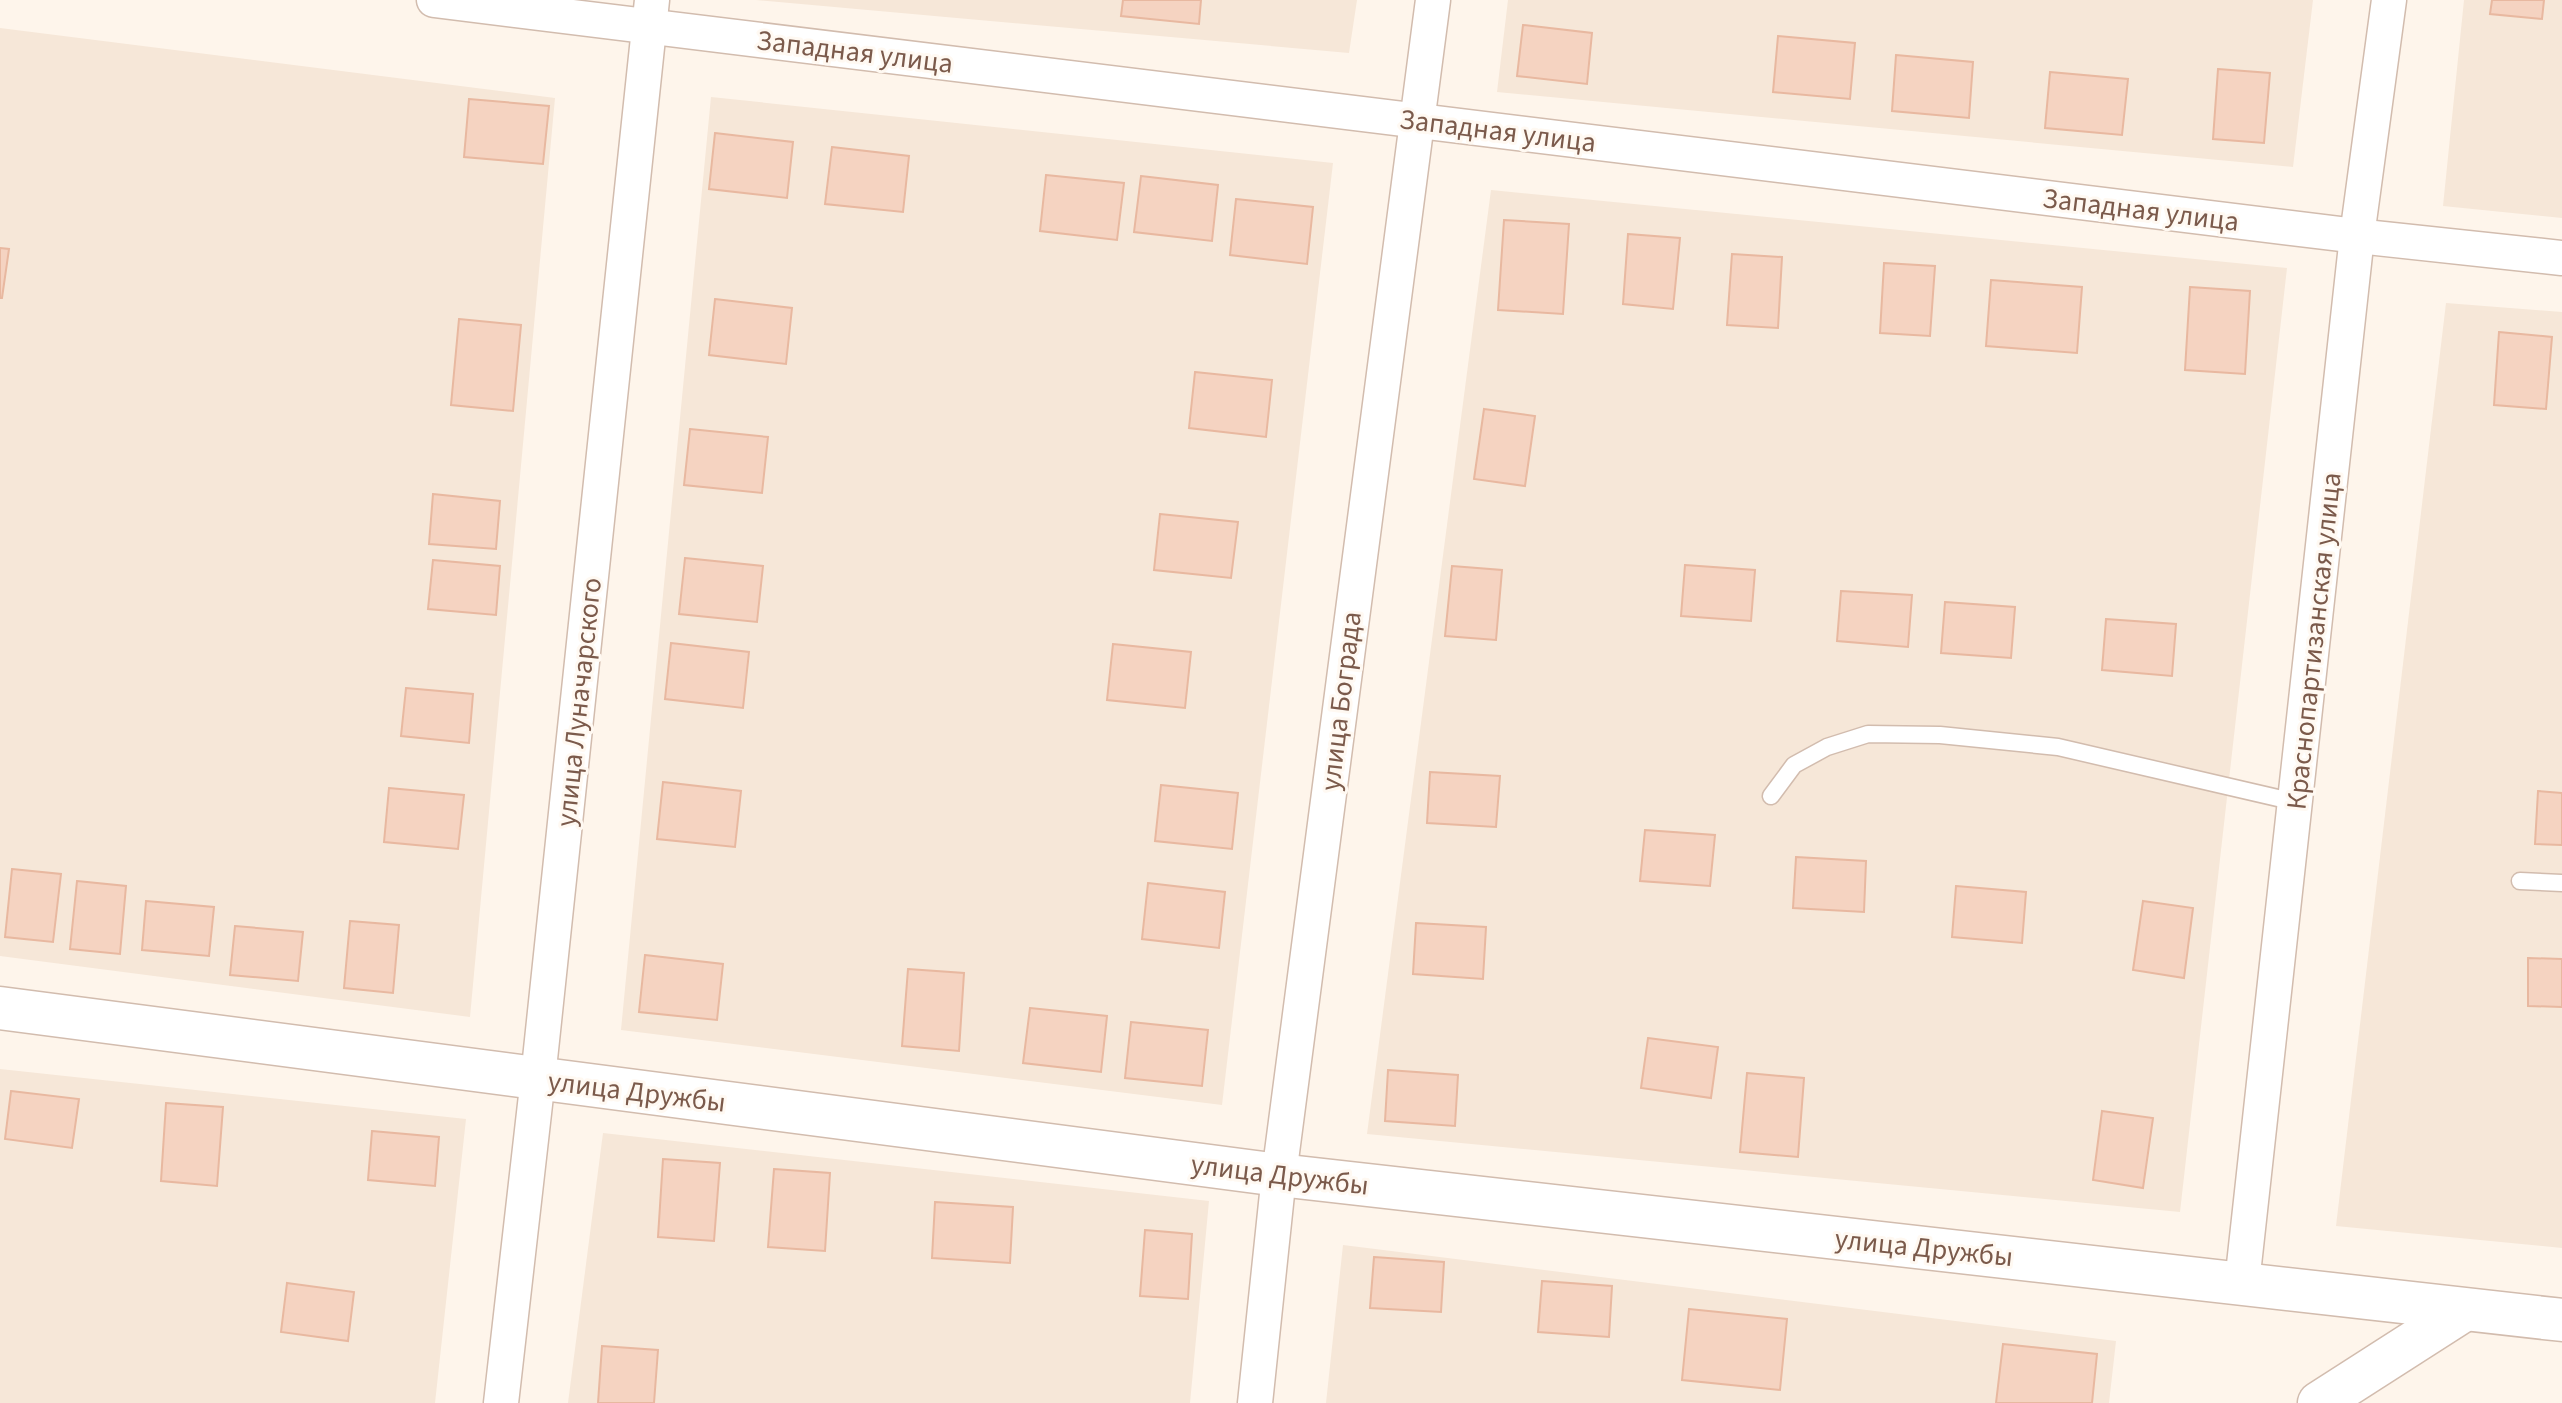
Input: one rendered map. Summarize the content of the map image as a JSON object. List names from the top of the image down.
{
  "streets": {
    "street": [
      "Западная улица",
      "Краснопартизанская улица",
      "улица Бограда",
      "улица Луначарского",
      "улица Дружбы"
    ]
  },
  "crossings": [
    ["Западная улица", "Краснопартизанская улица"],
    ["Западная улица", "улица Бограда"],
    ["Западная улица", "улица Луначарского"],
    ["Краснопартизанская улица", "улица Дружбы"],
    ["улица Бограда", "улица Дружбы"],
    ["улица Луначарского", "улица Дружбы"]
  ]
}
